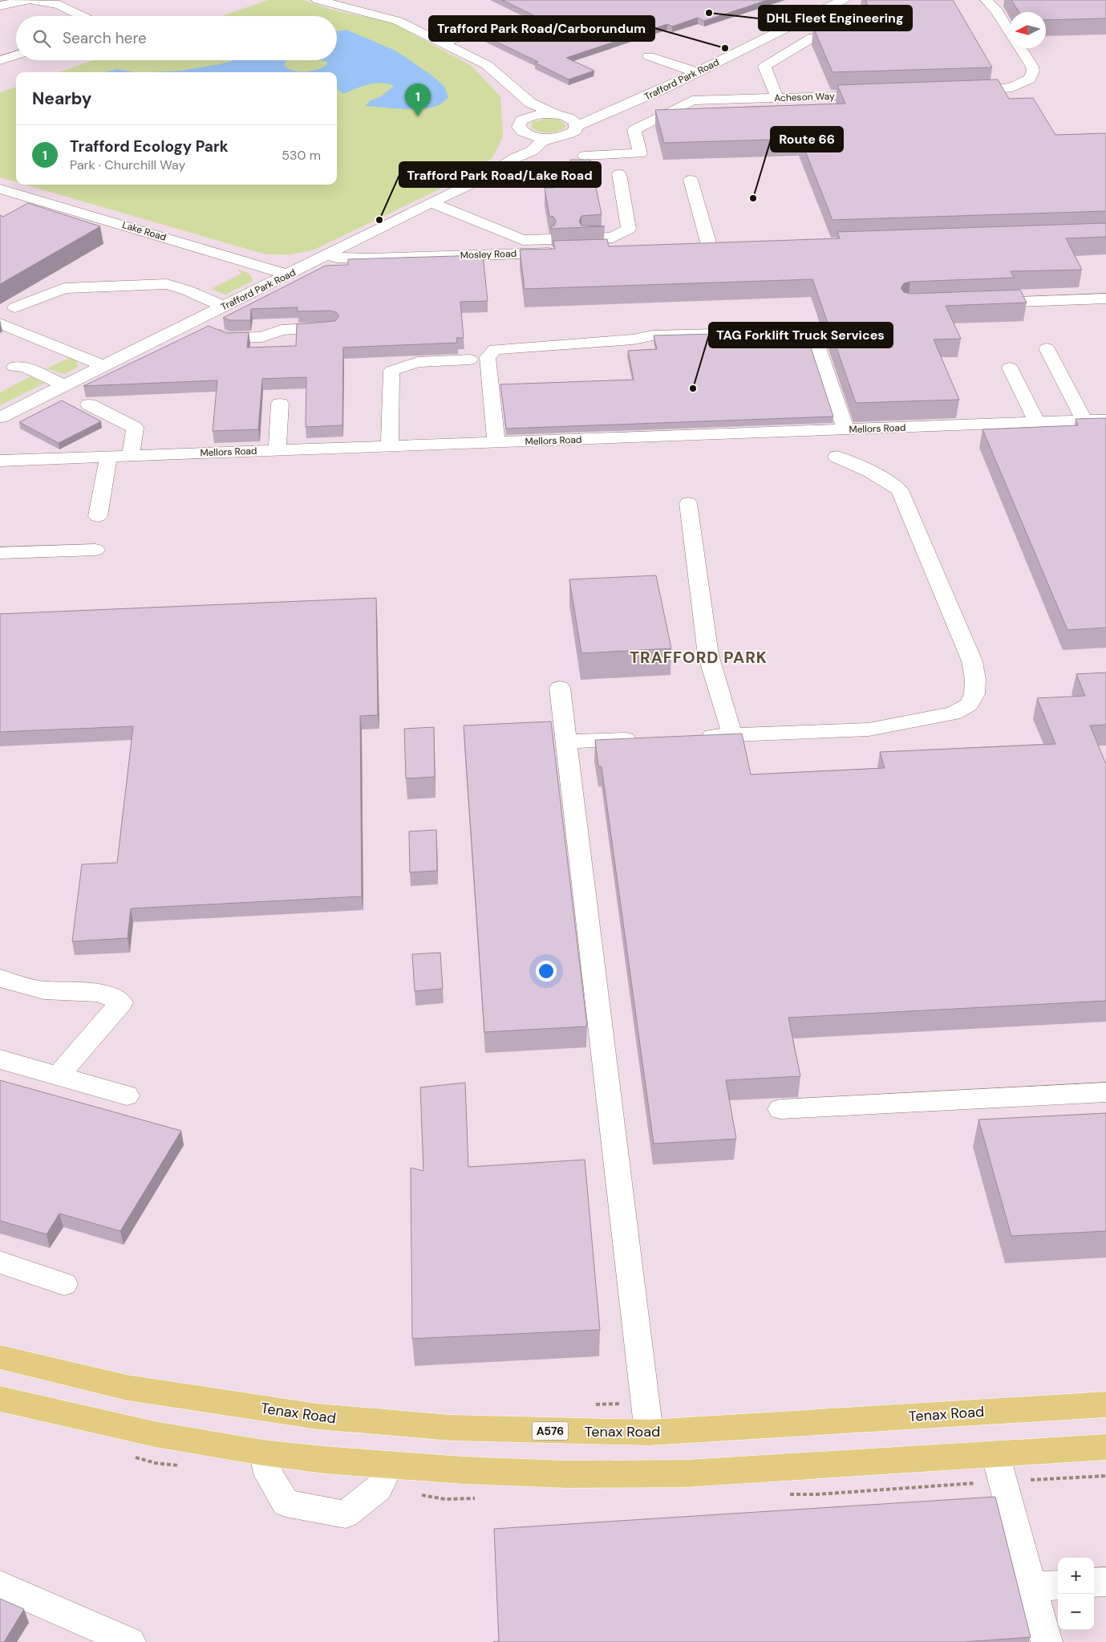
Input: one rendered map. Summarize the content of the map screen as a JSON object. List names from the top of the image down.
{
  "streets": {
    "main road": ["Tenax Road", "A576"],
    "street": [
      "Trafford Park Road",
      "Acheson Way",
      "Lake Road",
      "Mosley Road",
      "Mellors Road"
    ]
  },
  "crossings": [
    ["Trafford Park Road", "Lake Road"],
    ["Trafford Park Road", "Mosley Road"]
  ],
  "districts": ["TRAFFORD PARK"],
  "places": [
    "DHL Fleet Engineering",
    "Trafford Park Road/Carborundum",
    "Route 66",
    "Trafford Park Road/Lake Road",
    "TAG Forklift Truck Services"
  ],
  "north": "left",
  "page": {
    "search": "Search here",
    "heading": "Nearby",
    "pins": "1",
    "list": [
      {
        "mark": "1",
        "name": "Trafford Ecology Park",
        "note": "Park · Churchill Way",
        "value": "530 m"
      }
    ],
    "map_buttons": ["+", "−"]
  }
}
